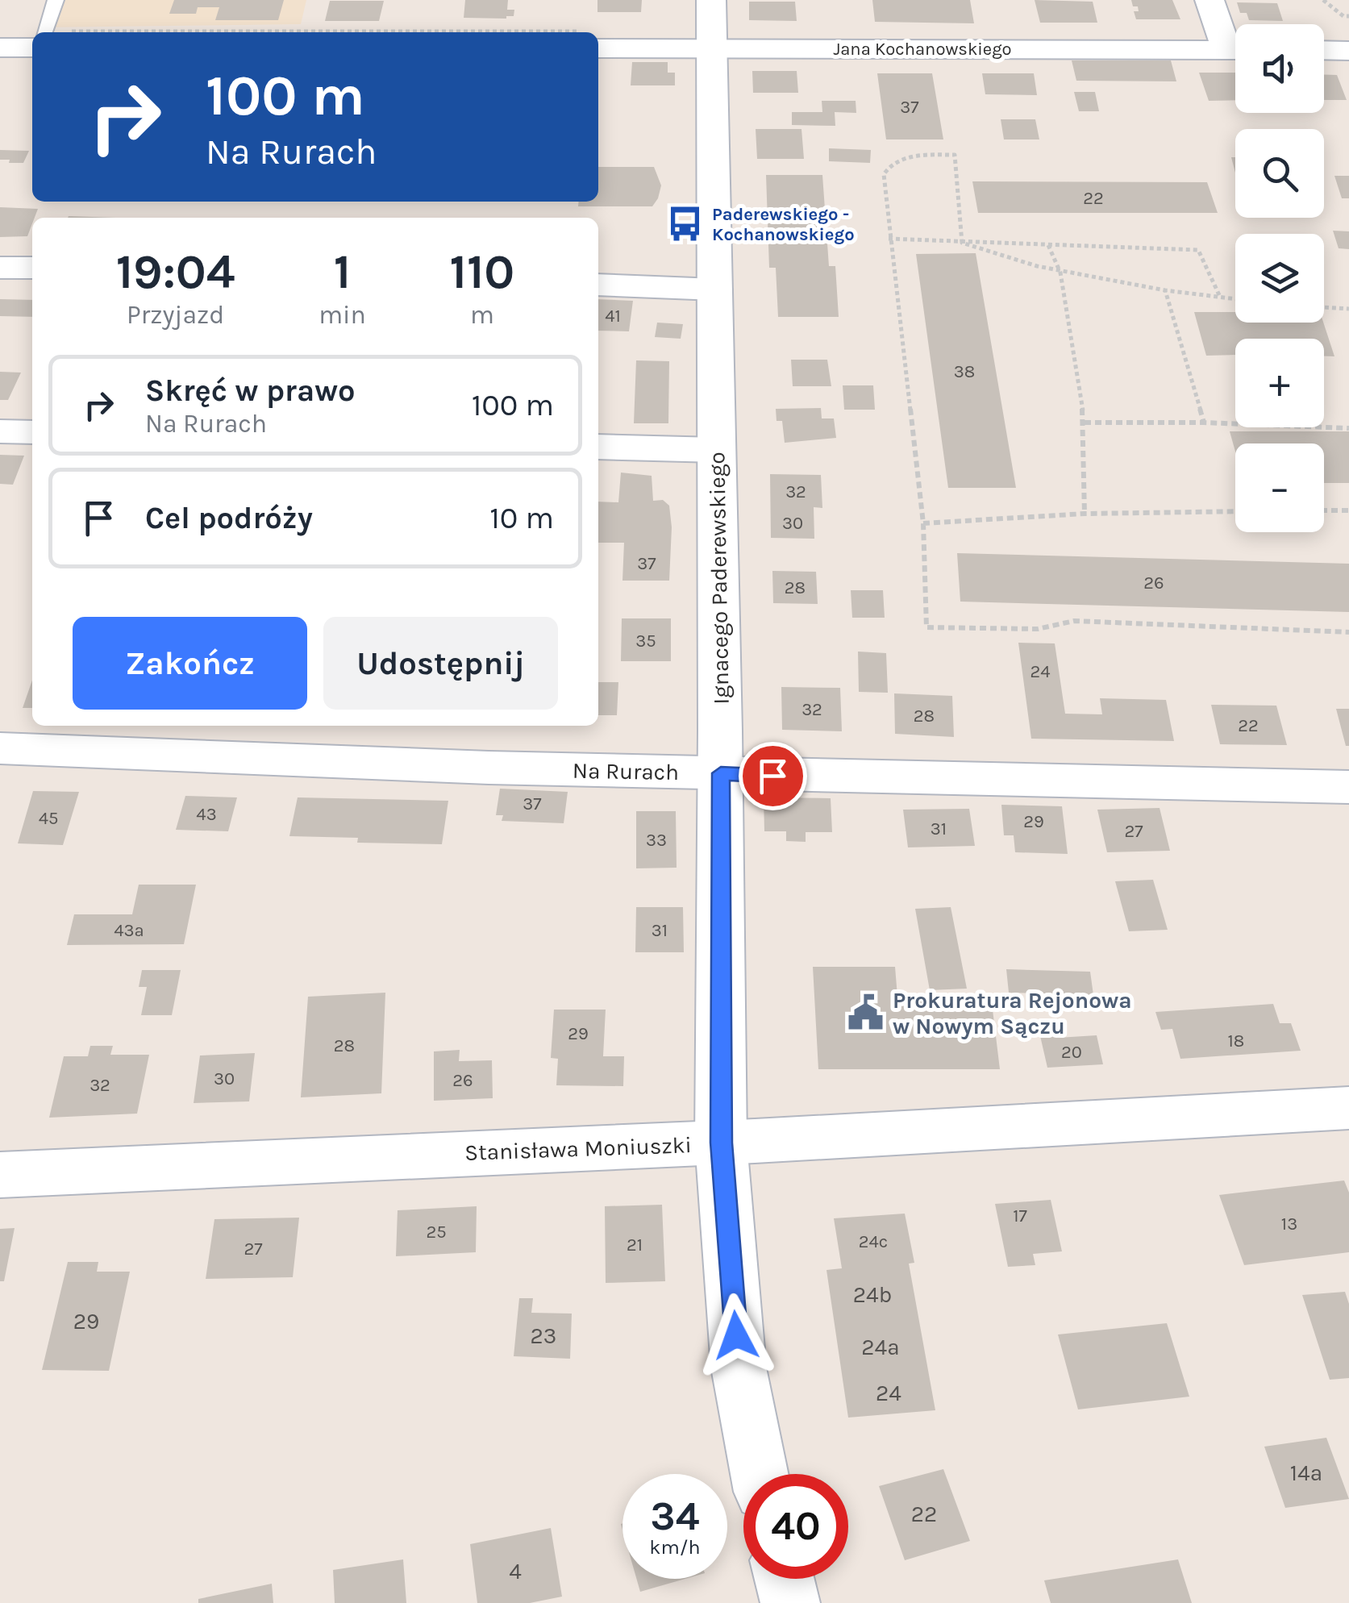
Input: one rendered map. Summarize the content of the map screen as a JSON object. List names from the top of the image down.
{
  "streets": {
    "street": [
      "Jana Kochanowskiego",
      "Ignacego Paderewskiego",
      "Na Rurach",
      "Stanisława Moniuszki"
    ]
  },
  "crossings": [
    ["Jana Kochanowskiego", "Ignacego Paderewskiego"],
    ["Ignacego Paderewskiego", "Na Rurach"],
    ["Ignacego Paderewskiego", "Stanisława Moniuszki"]
  ],
  "places": {
    "bus stop": ["Paderewskiego - Kochanowskiego"],
    "public building": ["Prokuratura Rejonowa w Nowym Sączu"]
  },
  "house_numbers": [
    "37",
    "22",
    "41",
    "38",
    "32",
    "30",
    "37",
    "26",
    "28",
    "35",
    "24",
    "32",
    "28",
    "22",
    "37",
    "43",
    "45",
    "29",
    "31",
    "27",
    "33",
    "43a",
    "31",
    "29",
    "18",
    "28",
    "20",
    "30",
    "26",
    "32",
    "17",
    "13",
    "25",
    "24c",
    "21",
    "27",
    "24b",
    "29",
    "23",
    "24a",
    "24",
    "14a",
    "22",
    "4"
  ],
  "page": {
    "map_buttons": ["+", "−"],
    "turn": ["100 m", "Na Rurach"],
    "eta": [
      "19:04",
      "Przyjazd",
      "1",
      "min",
      "110",
      "m"
    ],
    "list": [
      {
        "name": "Skręć w prawo",
        "note": "Na Rurach",
        "value": "100 m"
      },
      {
        "name": "Cel podróży",
        "value": "10 m"
      }
    ],
    "buttons": ["Zakończ", "Udostępnij"],
    "speed": "34 km/h",
    "limit": "40"
  }
}
